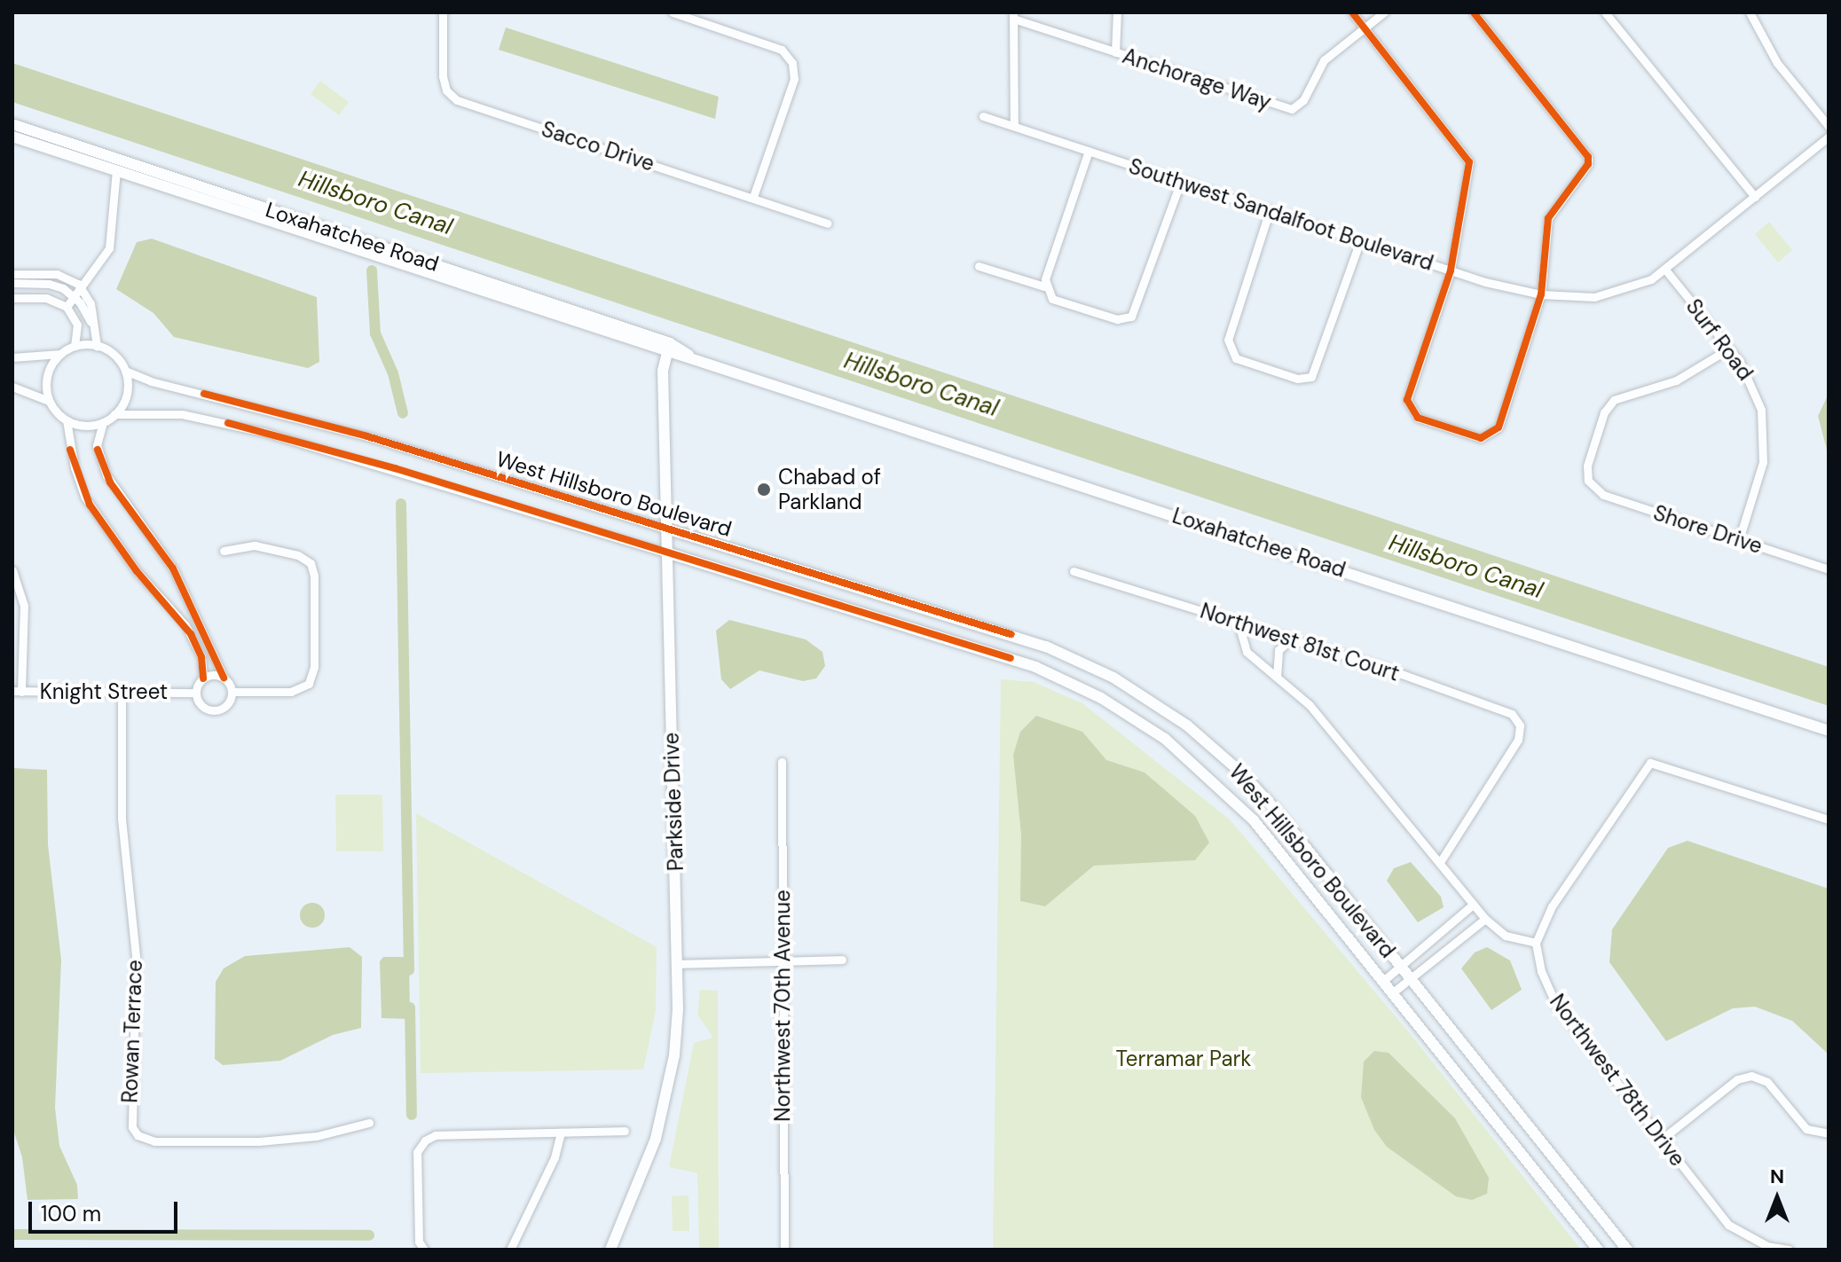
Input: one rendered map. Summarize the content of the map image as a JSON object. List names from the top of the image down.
{
  "streets": {
    "street": [
      "Anchorage Way",
      "Sacco Drive",
      "Southwest Sandalfoot Boulevard",
      "Loxahatchee Road",
      "Surf Road",
      "West Hillsboro Boulevard",
      "Shore Drive",
      "Northwest 81st Court",
      "Knight Street",
      "Parkside Drive",
      "Northwest 70th Avenue",
      "Rowan Terrace",
      "Northwest 78th Drive"
    ]
  },
  "crossings": [
    ["Southwest Sandalfoot Boulevard", "Surf Road"],
    ["Loxahatchee Road", "Parkside Drive"],
    ["Surf Road", "Shore Drive"],
    ["West Hillsboro Boulevard", "Parkside Drive"],
    ["Knight Street", "Rowan Terrace"]
  ],
  "water": ["Hillsboro Canal"],
  "parks": ["Terramar Park"],
  "places": ["Chabad of Parkland"],
  "scale_bar": "100 m",
  "north": "top"
}
